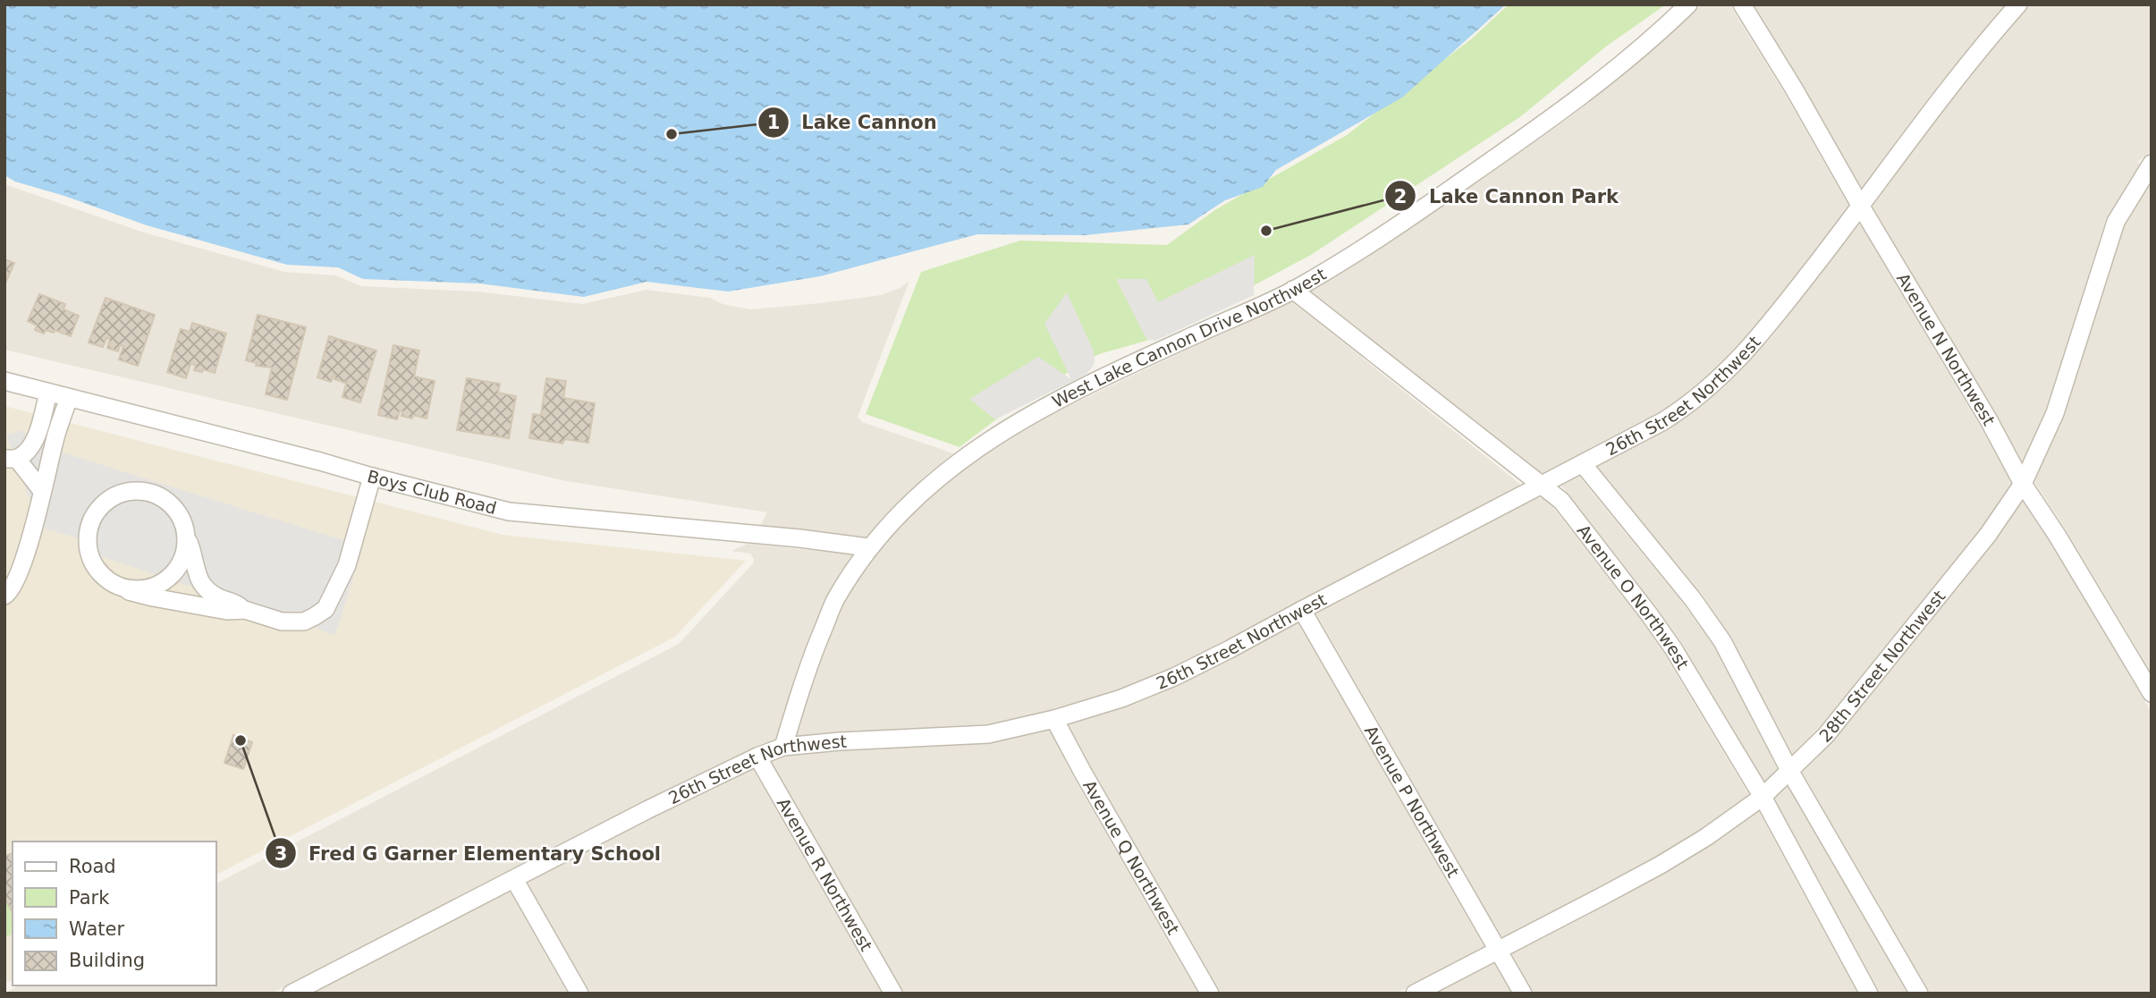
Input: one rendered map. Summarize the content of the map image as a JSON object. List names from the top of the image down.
{
  "streets": {
    "street": [
      "West Lake Cannon Drive Northwest",
      "Avenue N Northwest",
      "26th Street Northwest",
      "Boys Club Road",
      "Avenue O Northwest",
      "28th Street Northwest",
      "Avenue P Northwest",
      "Avenue Q Northwest",
      "Avenue R Northwest"
    ]
  },
  "crossings": [
    ["West Lake Cannon Drive Northwest", "26th Street Northwest"],
    ["West Lake Cannon Drive Northwest", "Boys Club Road"],
    ["West Lake Cannon Drive Northwest", "Avenue O Northwest"],
    ["Avenue N Northwest", "26th Street Northwest"],
    ["Avenue N Northwest", "28th Street Northwest"],
    ["26th Street Northwest", "Avenue O Northwest"],
    ["26th Street Northwest", "Avenue P Northwest"],
    ["26th Street Northwest", "Avenue Q Northwest"],
    ["26th Street Northwest", "Avenue R Northwest"],
    ["Avenue O Northwest", "28th Street Northwest"],
    ["28th Street Northwest", "Avenue P Northwest"]
  ],
  "places": ["Lake Cannon", "Lake Cannon Park", "Fred G Garner Elementary School"],
  "legend": [
    "Road",
    "Park",
    "Water",
    "Building"
  ]
}
